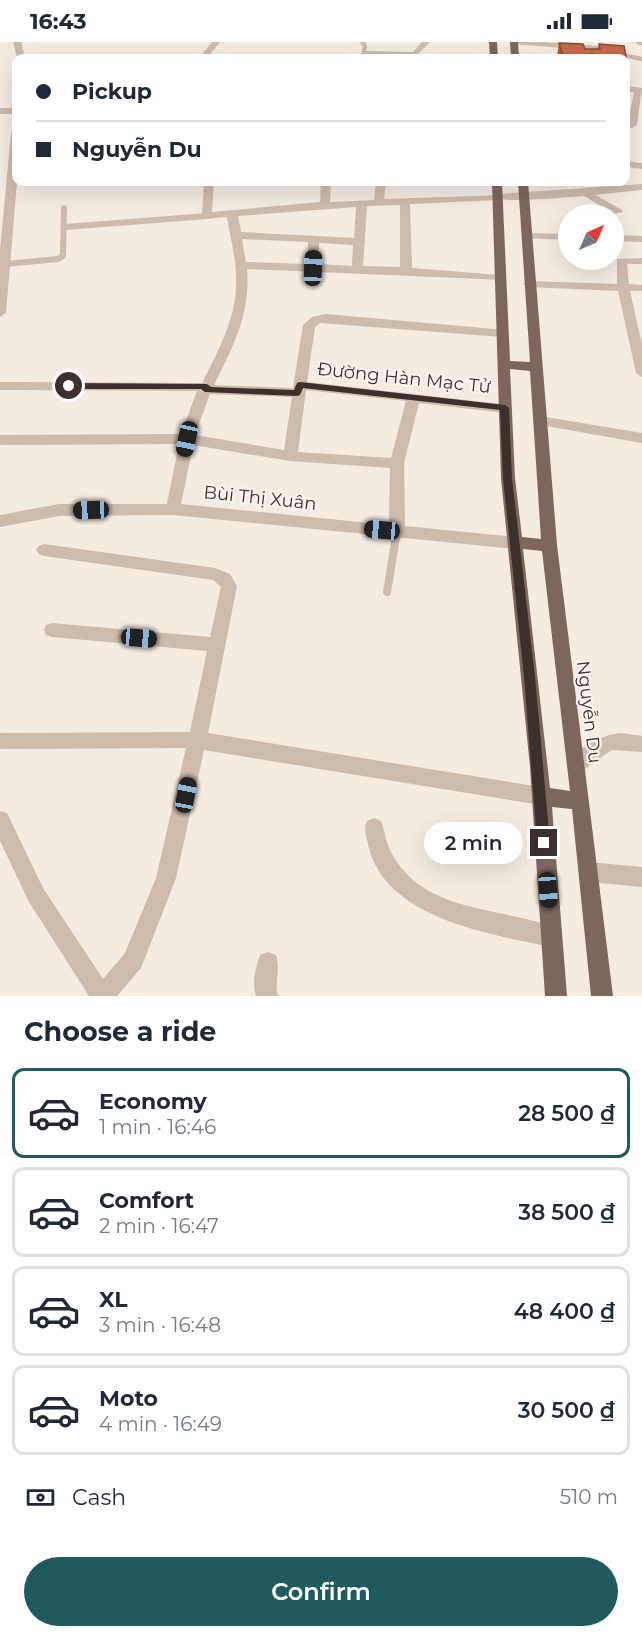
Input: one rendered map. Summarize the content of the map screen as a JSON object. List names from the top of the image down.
{
  "streets": {
    "main road": ["Nguyễn Du"],
    "street": ["Đường Hàn Mạc Tử", "Bùi Thị Xuân"]
  },
  "north": "top right",
  "page": {
    "status": "16:43",
    "banner": ["Pickup", "Nguyễn Du"],
    "bubble": "2 min",
    "heading": "Choose a ride",
    "list": [
      {
        "name": "Economy",
        "note": "1 min · 16:46",
        "value": "28 500 ₫"
      },
      {
        "name": "Comfort",
        "note": "2 min · 16:47",
        "value": "38 500 ₫"
      },
      {
        "name": "XL",
        "note": "3 min · 16:48",
        "value": "48 400 ₫"
      },
      {
        "name": "Moto",
        "note": "4 min · 16:49",
        "value": "30 500 ₫"
      }
    ],
    "pay": ["Cash", "510 m"],
    "buttons": "Confirm"
  }
}
